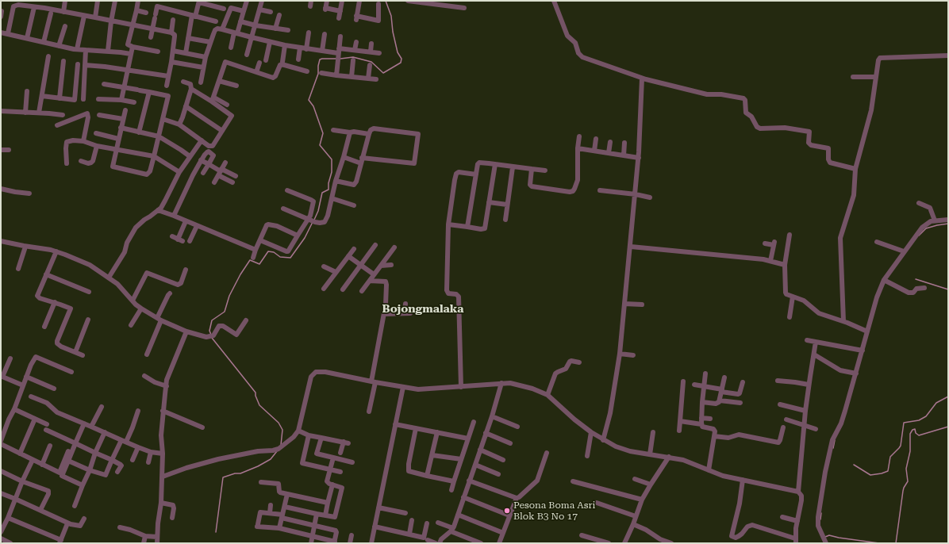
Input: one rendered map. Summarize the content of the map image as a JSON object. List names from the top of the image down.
{
  "districts": ["Bojongmalaka"],
  "places": ["Pesona Boma Asri Blok B3 No 17"]
}
